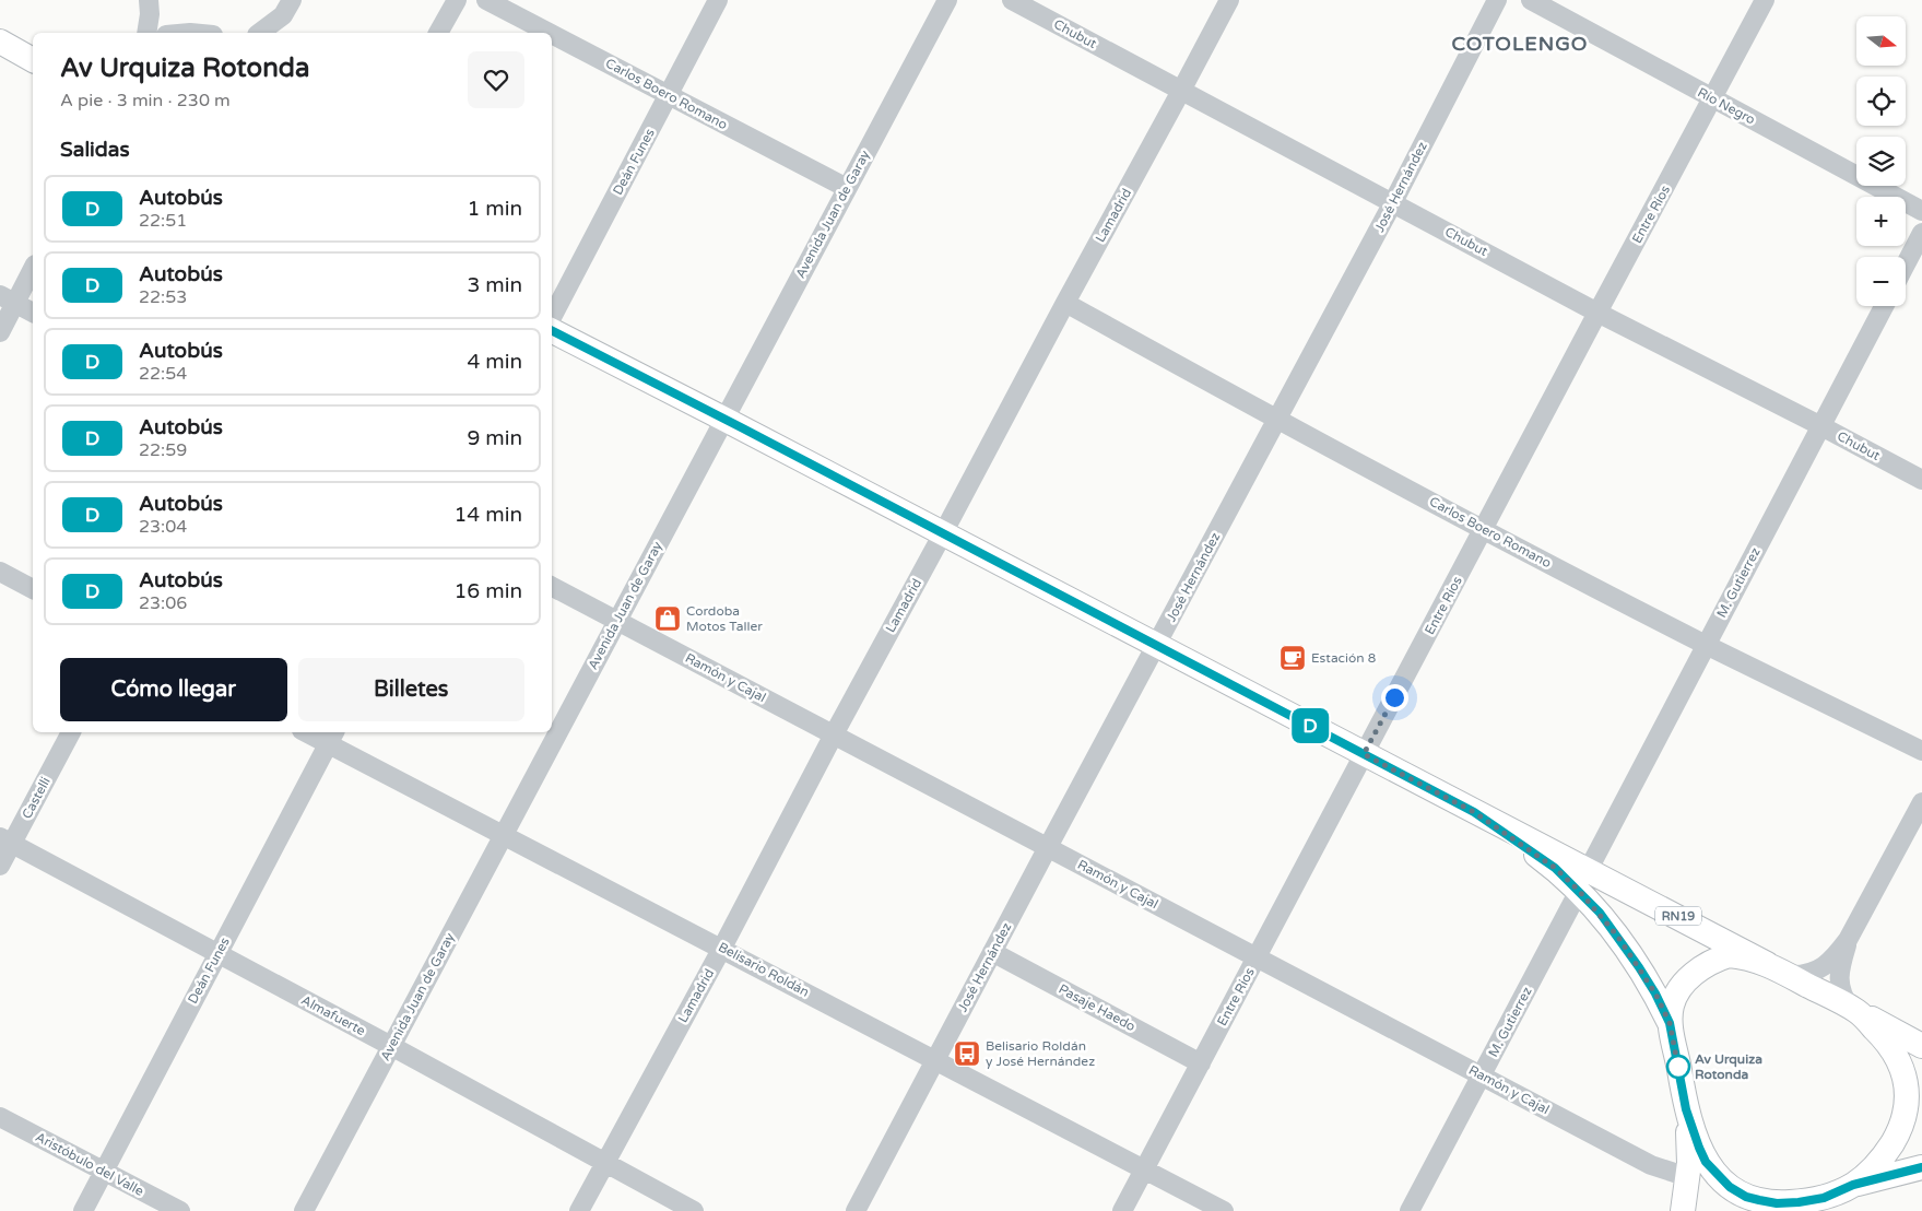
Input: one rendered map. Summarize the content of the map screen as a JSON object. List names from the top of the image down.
{
  "streets": {
    "main road": ["RN19"],
    "street": [
      "Chubut",
      "Carlos Boero Romano",
      "Río Negro",
      "Deán Funes",
      "José Hernández",
      "Avenida Juan de Garay",
      "Entre Ríos",
      "Lamadrid",
      "M. Gutierrez",
      "Ramón y Cajal",
      "Castelli",
      "Belisario Roldán",
      "Pasaje Haedo",
      "Almafuerte",
      "Aristóbulo del Valle"
    ]
  },
  "crossings": [
    ["Chubut", "José Hernández"],
    ["Chubut", "Entre Ríos"],
    ["Chubut", "Lamadrid"],
    ["Chubut", "M. Gutierrez"],
    ["Carlos Boero Romano", "Deán Funes"],
    ["Carlos Boero Romano", "José Hernández"],
    ["Carlos Boero Romano", "Avenida Juan de Garay"],
    ["Carlos Boero Romano", "Entre Ríos"],
    ["Carlos Boero Romano", "Lamadrid"],
    ["Carlos Boero Romano", "M. Gutierrez"],
    ["Río Negro", "Entre Ríos"],
    ["Deán Funes", "Belisario Roldán"],
    ["Deán Funes", "Almafuerte"],
    ["Deán Funes", "Aristóbulo del Valle"],
    ["José Hernández", "Ramón y Cajal"],
    ["José Hernández", "RN19"],
    ["José Hernández", "Belisario Roldán"],
    ["José Hernández", "Pasaje Haedo"],
    ["Avenida Juan de Garay", "Ramón y Cajal"],
    ["Avenida Juan de Garay", "RN19"],
    ["Avenida Juan de Garay", "Belisario Roldán"],
    ["Avenida Juan de Garay", "Almafuerte"],
    ["Entre Ríos", "Ramón y Cajal"],
    ["Entre Ríos", "RN19"],
    ["Entre Ríos", "Belisario Roldán"],
    ["Entre Ríos", "Pasaje Haedo"],
    ["Lamadrid", "Ramón y Cajal"],
    ["Lamadrid", "RN19"],
    ["Lamadrid", "Belisario Roldán"],
    ["Lamadrid", "Almafuerte"],
    ["M. Gutierrez", "Ramón y Cajal"],
    ["M. Gutierrez", "RN19"],
    ["Ramón y Cajal", "RN19"],
    ["Castelli", "Almafuerte"]
  ],
  "districts": ["COTOLENGO"],
  "places": {
    "shop": ["Cordoba Motos Taller"],
    "cafe": ["Estación 8"],
    "bus stop": ["Belisario Roldán y José Hernández"],
    "other": ["Av Urquiza Rotonda"]
  },
  "lines": ["bus line D"],
  "north": "right",
  "page": {
    "on_map": "D",
    "map_buttons": ["+", "−"],
    "heading": [
      ["Av Urquiza Rotonda", "A pie · 3 min · 230 m"],
      "Salidas"
    ],
    "list": [
      {
        "mark": "D",
        "name": "Autobús",
        "note": "22:51",
        "value": "1 min"
      },
      {
        "mark": "D",
        "name": "Autobús",
        "note": "22:53",
        "value": "3 min"
      },
      {
        "mark": "D",
        "name": "Autobús",
        "note": "22:54",
        "value": "4 min"
      },
      {
        "mark": "D",
        "name": "Autobús",
        "note": "22:59",
        "value": "9 min"
      },
      {
        "mark": "D",
        "name": "Autobús",
        "note": "23:04",
        "value": "14 min"
      },
      {
        "mark": "D",
        "name": "Autobús",
        "note": "23:06",
        "value": "16 min"
      }
    ],
    "buttons": ["Cómo llegar", "Billetes"]
  }
}
